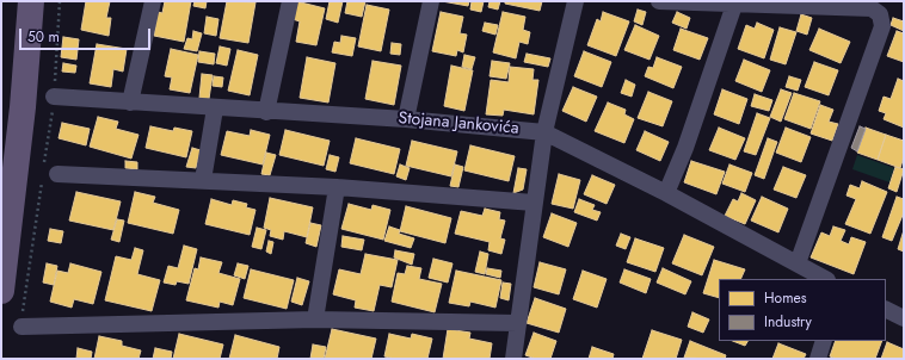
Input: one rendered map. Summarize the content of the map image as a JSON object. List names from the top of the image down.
{
  "streets": {
    "street": ["Stojana Jankovića"]
  },
  "legend": ["Homes", "Industry"],
  "scale_bar": "50 m"
}
